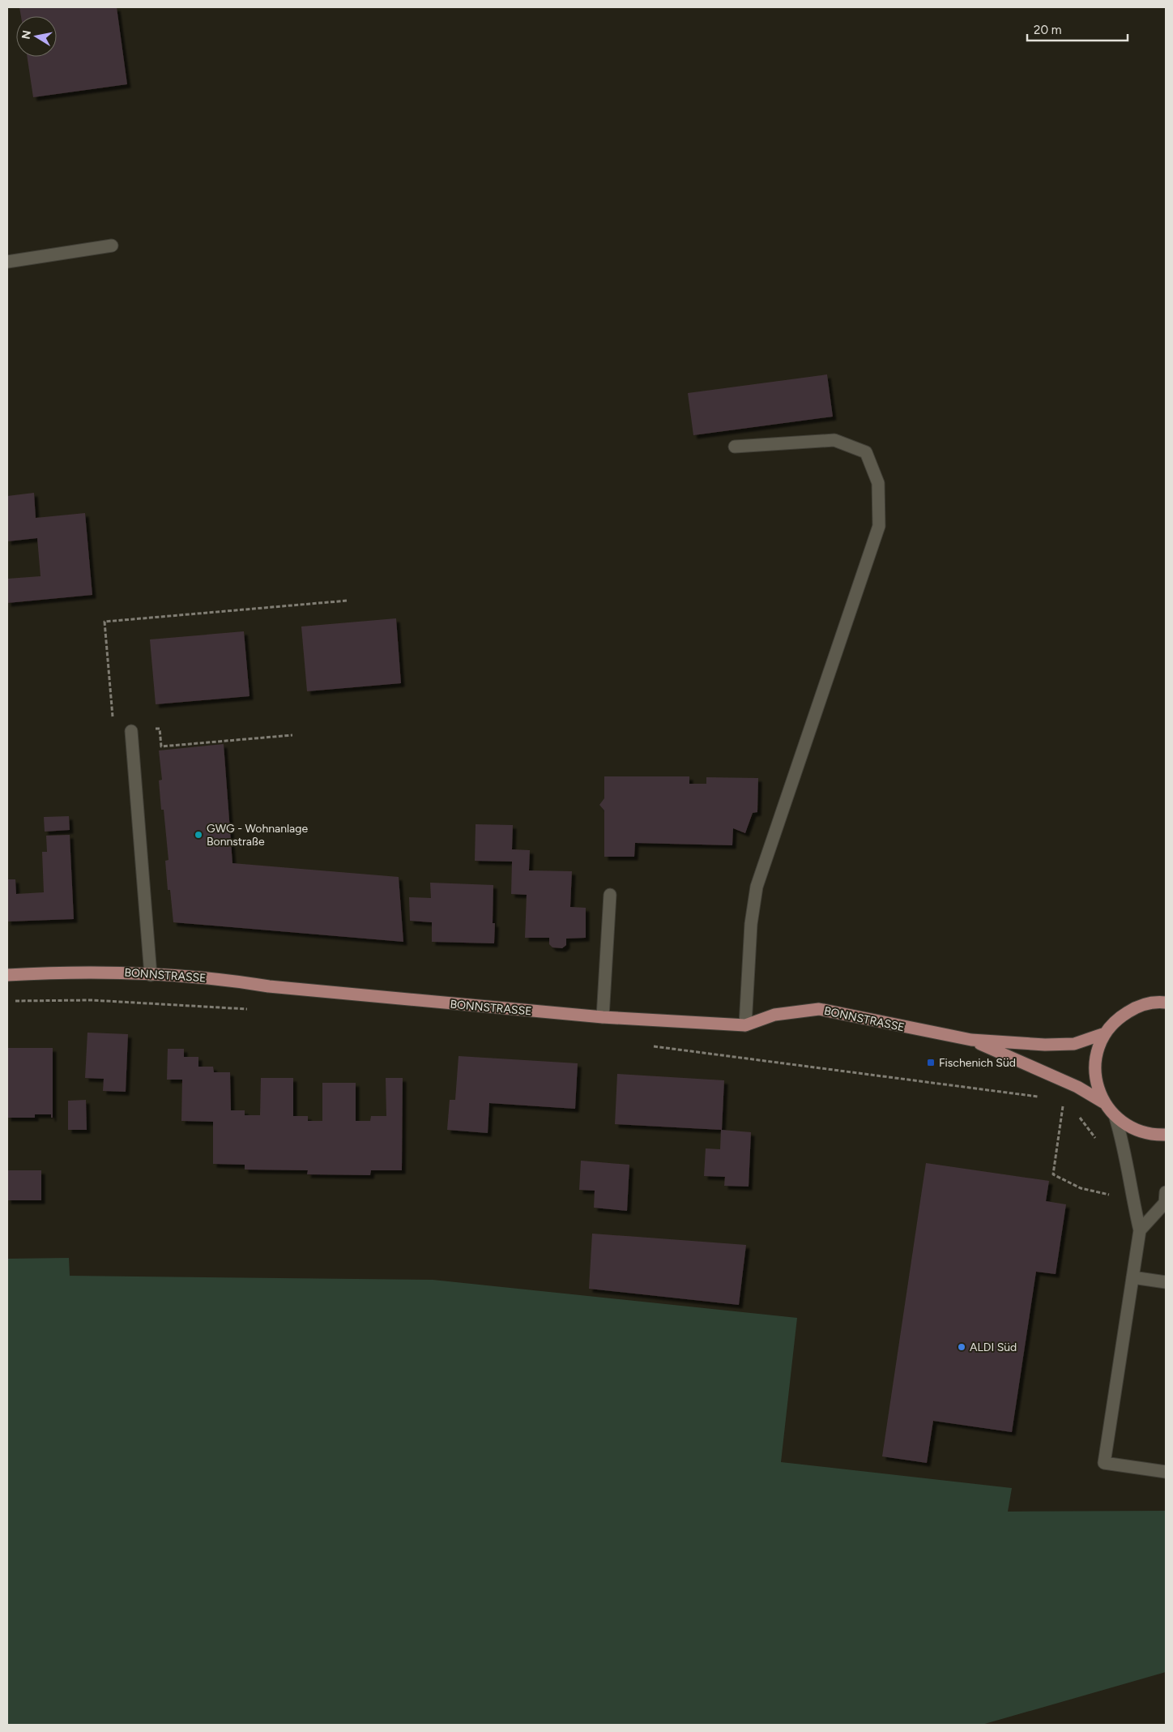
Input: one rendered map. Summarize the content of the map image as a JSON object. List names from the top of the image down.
{
  "streets": {
    "main road": ["BONNSTRASSE"]
  },
  "places": {
    "other": ["GWG - Wohnanlage Bonnstraße", "ALDI Süd"],
    "transit": ["Fischenich Süd"]
  },
  "scale_bar": "20 m",
  "north": "left"
}
